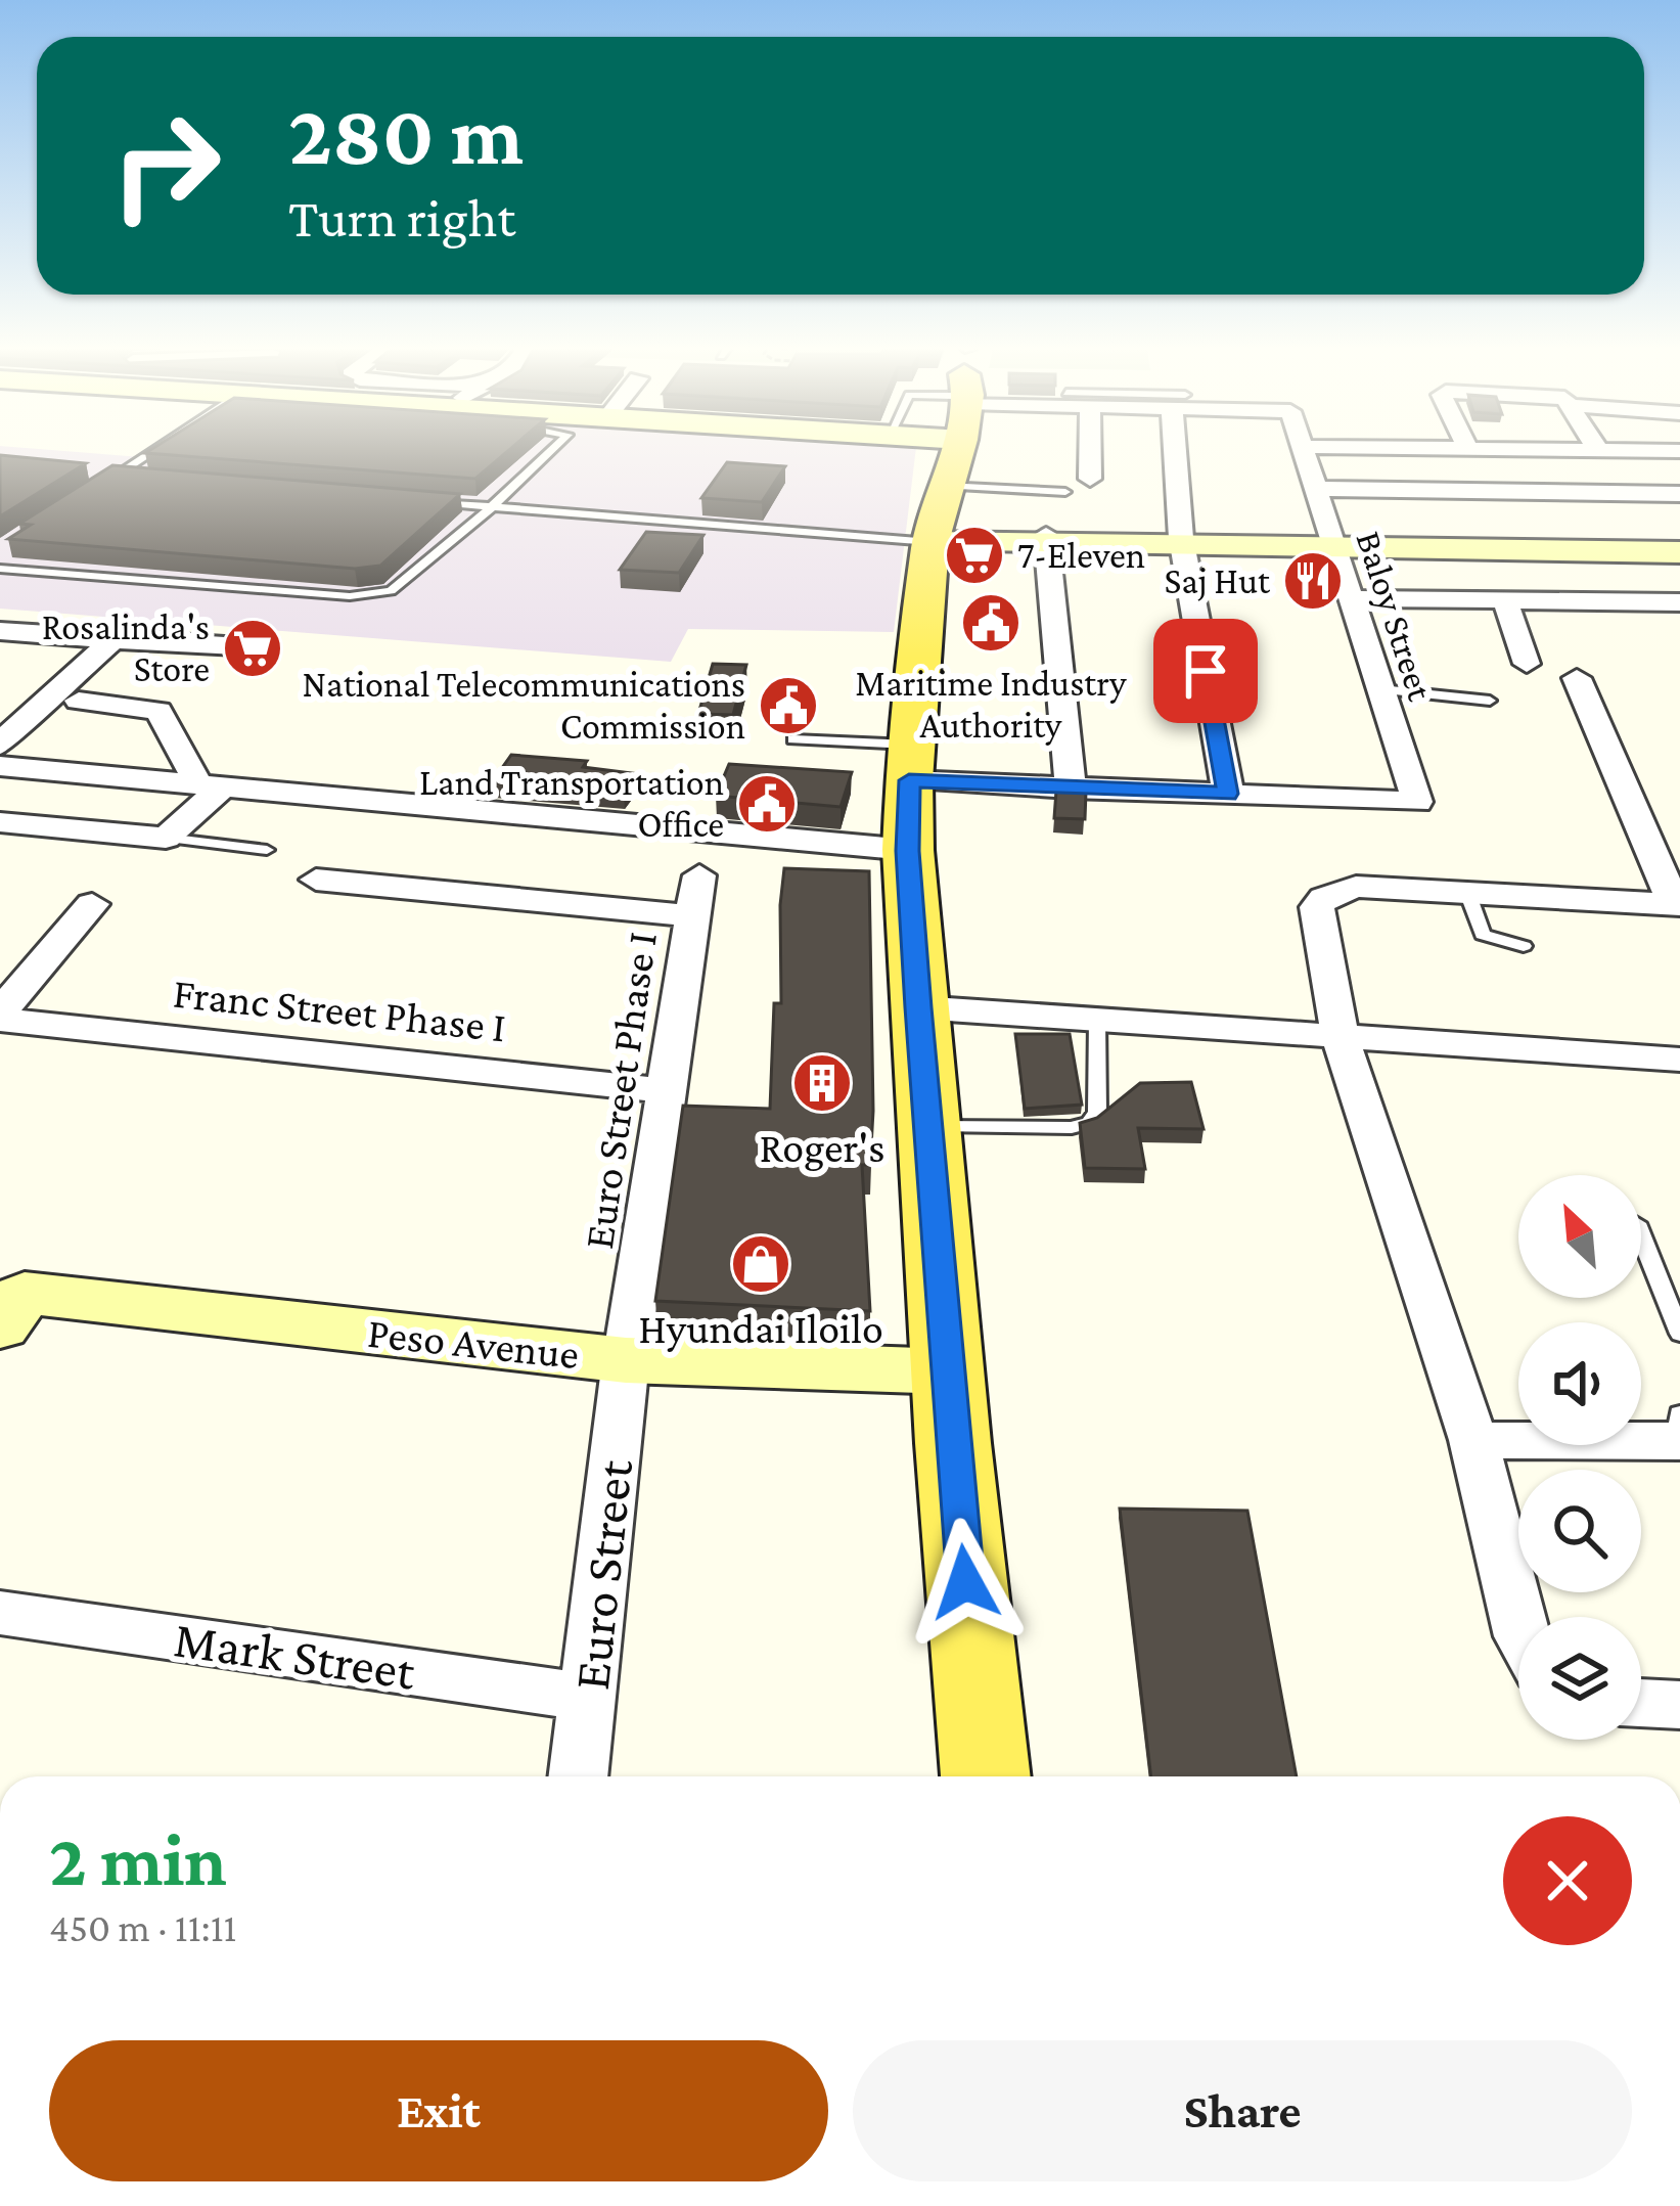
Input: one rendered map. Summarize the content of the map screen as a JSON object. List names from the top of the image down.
{
  "streets": {
    "main road": ["Peso Avenue"],
    "street": [
      "Baloy Street",
      "Franc Street Phase I",
      "Euro Street Phase I",
      "Euro Street",
      "Mark Street"
    ]
  },
  "crossings": [
    ["Franc Street Phase I", "Euro Street Phase I"],
    ["Euro Street Phase I", "Peso Avenue"],
    ["Euro Street Phase I", "Euro Street"],
    ["Peso Avenue", "Euro Street"],
    ["Euro Street", "Mark Street"]
  ],
  "places": {
    "supermarket": ["7-Eleven", "Rosalinda's Store"],
    "restaurant": ["Saj Hut"],
    "public building": ["Maritime Industry Authority", "National Telecommunications Commission", "Land Transportation Office"],
    "building": ["Roger's"],
    "shop": ["Hyundai Iloilo"]
  },
  "north": "top left",
  "page": {
    "turn": ["280 m", "Turn right"],
    "heading": ["2 min", "450 m · 11:11"],
    "buttons": ["Exit", "Share"]
  }
}
